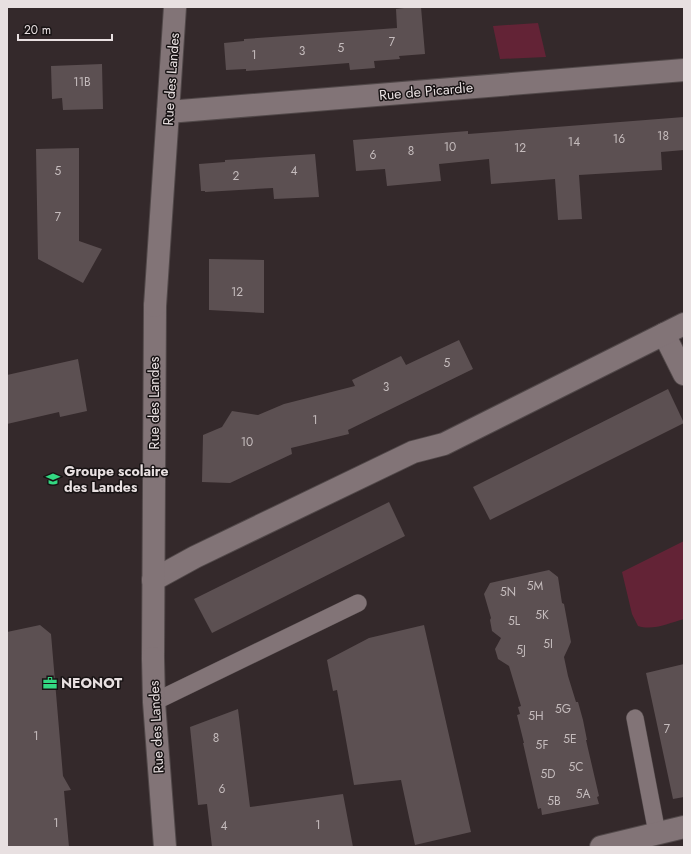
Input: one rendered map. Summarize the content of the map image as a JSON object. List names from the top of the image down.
{
  "streets": {
    "street": ["Rue des Landes", "Rue de Picardie"]
  },
  "crossings": [
    ["Rue des Landes", "Rue de Picardie"]
  ],
  "places": {
    "school or university": ["Groupe scolaire des Landes"],
    "office": ["NEONOT"]
  },
  "house_numbers": [
    "7",
    "5",
    "3",
    "1",
    "11B",
    "18",
    "16",
    "14",
    "10",
    "12",
    "8",
    "6",
    "5",
    "4",
    "2",
    "7",
    "12",
    "5",
    "3",
    "1",
    "10",
    "5M",
    "5N",
    "5K",
    "5L",
    "5I",
    "5J",
    "5G",
    "5H",
    "7",
    "1",
    "8",
    "5E",
    "5F",
    "5C",
    "5D",
    "6",
    "5A",
    "5B",
    "1",
    "1",
    "4"
  ],
  "scale_bar": "20 m"
}
